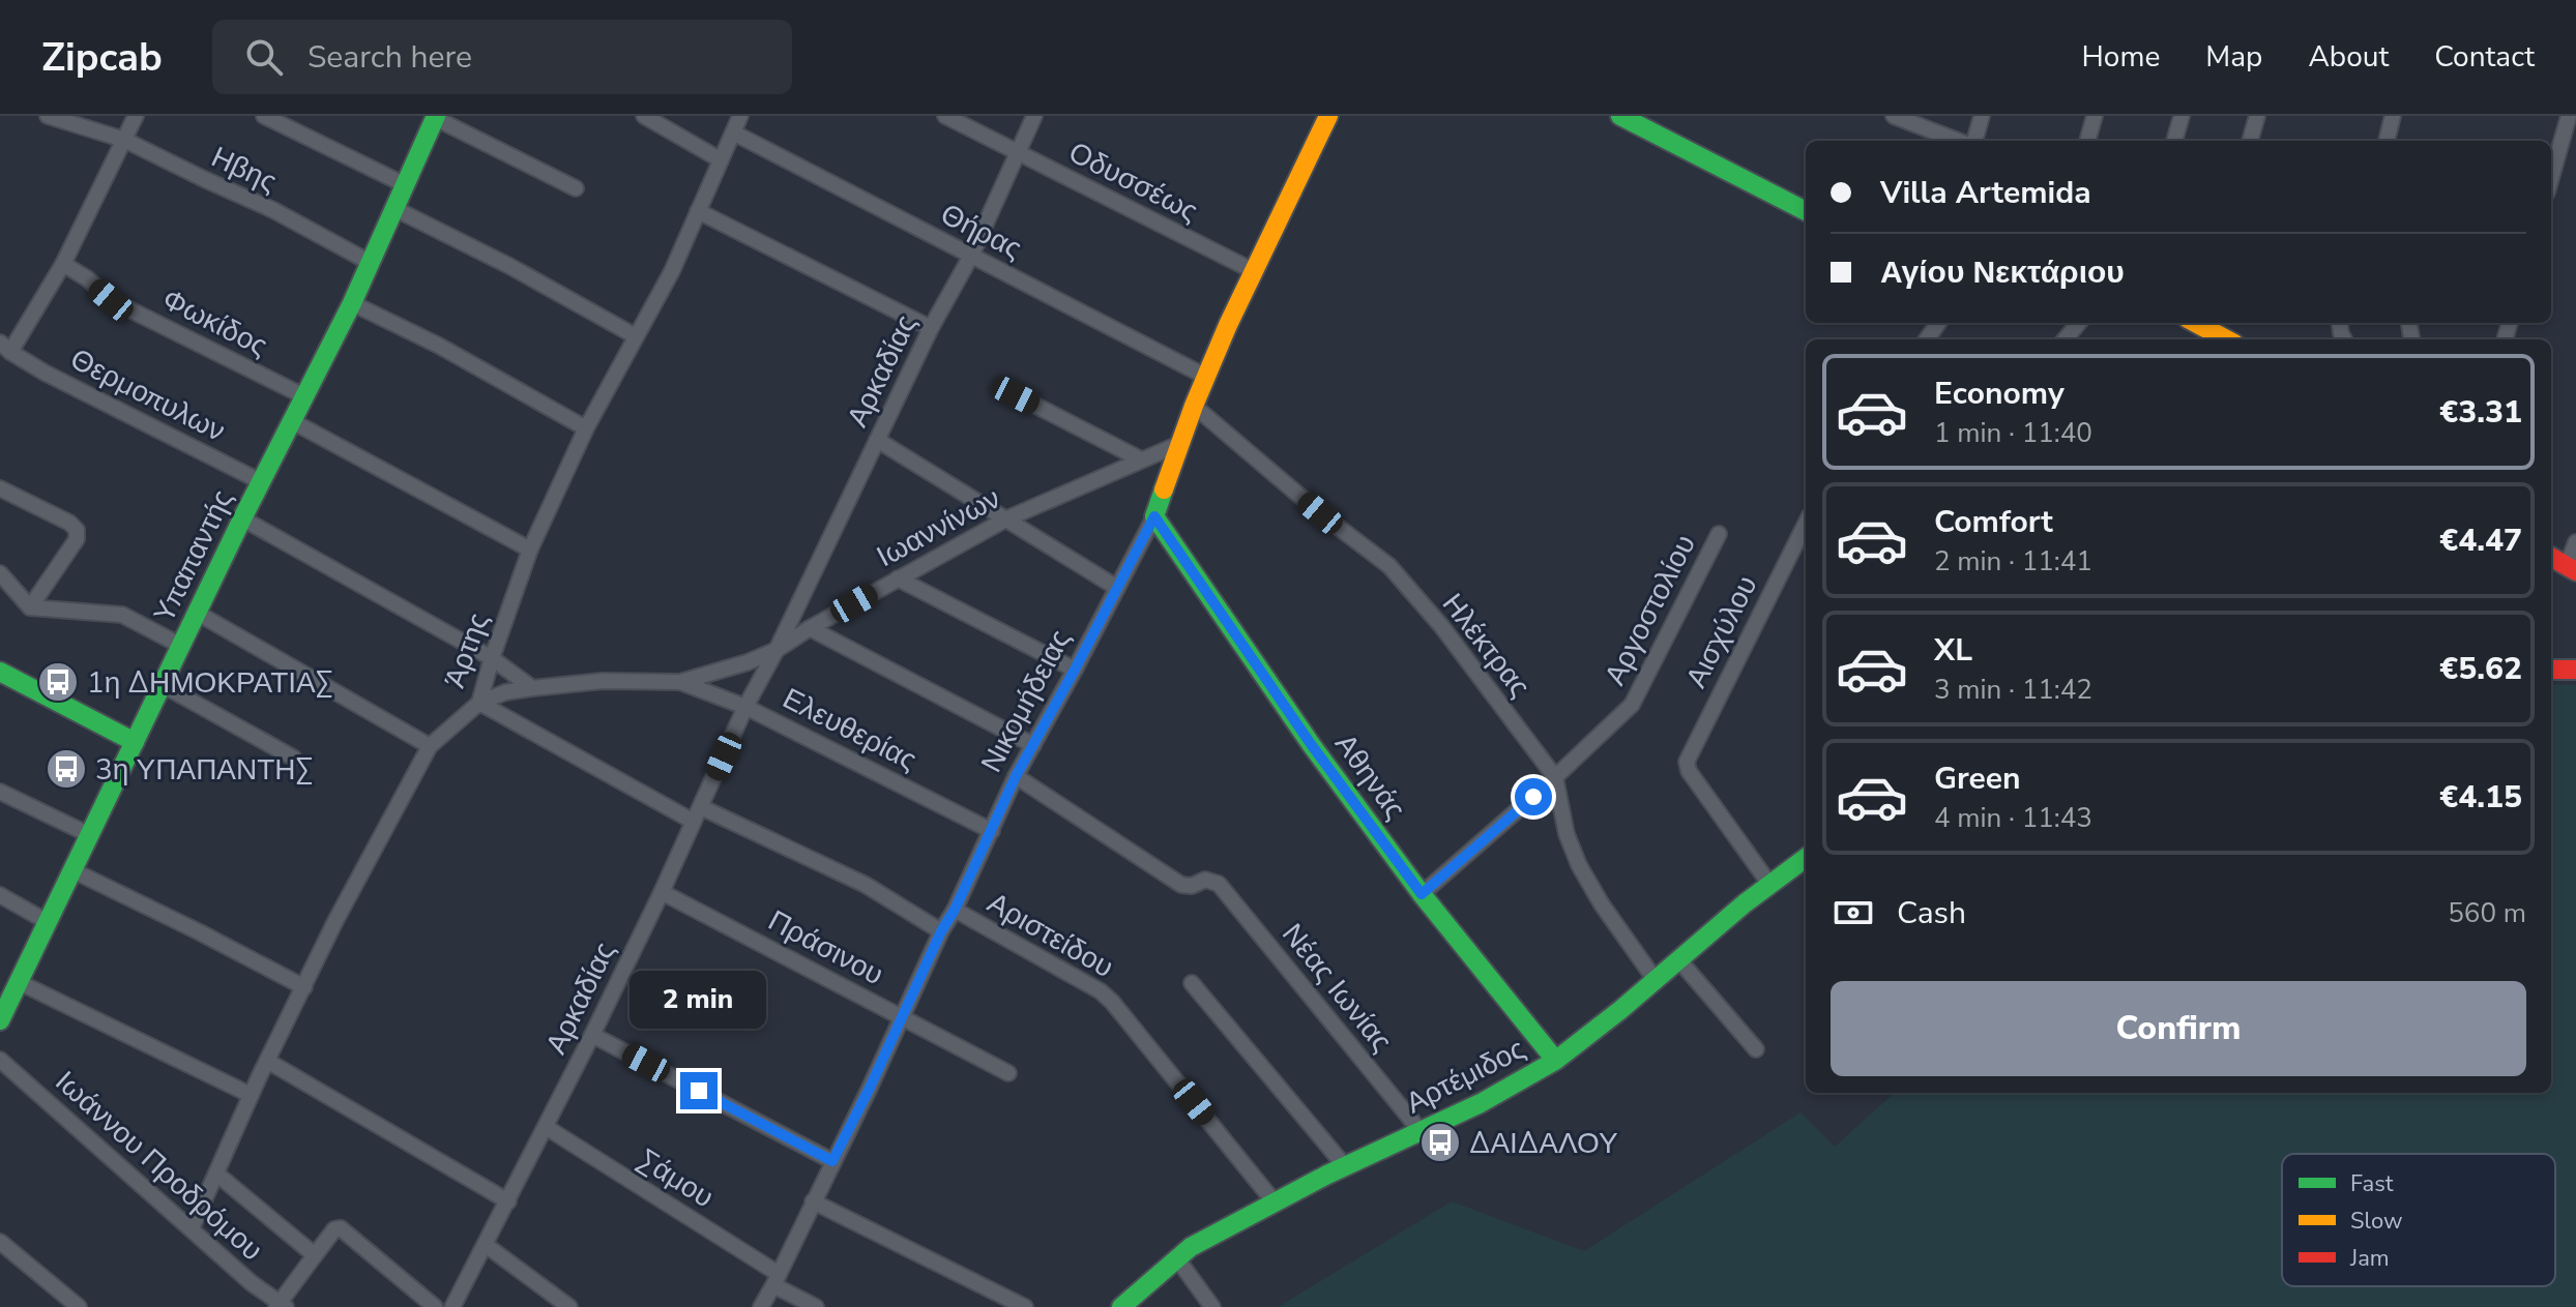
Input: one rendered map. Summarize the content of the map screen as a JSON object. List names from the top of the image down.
{
  "streets": {
    "street": [
      "Ηβης",
      "Οδυσσέως",
      "Θήρας",
      "Φωκίδος",
      "Αρκαδίας",
      "Θερμοπυλων",
      "Ιωαννίνων",
      "Υπαπαντής",
      "Αργοστολίου",
      "Αισχύλου",
      "Ηλέκτρας",
      "Άρτης",
      "Νικομήδειας",
      "Ελευθερίας",
      "Αθηνάς",
      "Αριστείδου",
      "Πράσινου",
      "Νέας Ιωνίας",
      "Αρτέμιδος",
      "Ιωάννου Προδρόμου",
      "Σάμου"
    ]
  },
  "crossings": [
    ["Ηβης", "Υπαπαντής"],
    ["Οδυσσέως", "Αρκαδίας"],
    ["Οδυσσέως", "Νικομήδειας"],
    ["Θήρας", "Αρκαδίας"],
    ["Θήρας", "Άρτης"],
    ["Θήρας", "Νικομήδειας"],
    ["Φωκίδος", "Υπαπαντής"],
    ["Αρκαδίας", "Ιωαννίνων"],
    ["Αρκαδίας", "Ελευθερίας"],
    ["Αρκαδίας", "Πράσινου"],
    ["Αρκαδίας", "Σάμου"],
    ["Θερμοπυλων", "Υπαπαντής"],
    ["Ιωαννίνων", "Άρτης"],
    ["Ιωαννίνων", "Νικομήδειας"],
    ["Ιωαννίνων", "Ελευθερίας"],
    ["Αργοστολίου", "Ηλέκτρας"],
    ["Αργοστολίου", "Αθηνάς"],
    ["Αισχύλου", "Αρτέμιδος"],
    ["Ηλέκτρας", "Νικομήδειας"],
    ["Ηλέκτρας", "Αρτέμιδος"],
    ["Άρτης", "Ιωάννου Προδρόμου"],
    ["Νικομήδειας", "Ελευθερίας"],
    ["Νικομήδειας", "Αθηνάς"],
    ["Νικομήδειας", "Αριστείδου"],
    ["Νικομήδειας", "Πράσινου"],
    ["Νικομήδειας", "Νέας Ιωνίας"],
    ["Νικομήδειας", "Σάμου"],
    ["Αθηνάς", "Αρτέμιδος"],
    ["Αριστείδου", "Αρτέμιδος"],
    ["Νέας Ιωνίας", "Αρτέμιδος"]
  ],
  "places": {
    "bus stop": ["1η ΔΗΜΟΚΡΑΤΙΑΣ", "3η ΥΠΑΠΑΝΤΗΣ", "ΔΑΙΔΑΛΟΥ"]
  },
  "legend": ["Fast", "Slow", "Jam"],
  "page": {
    "header": "Zipcab",
    "search": "Search here",
    "nav": [
      "Home",
      "Map",
      "About",
      "Contact"
    ],
    "banner": ["Villa Artemida", "Αγίου Νεκτάριου"],
    "list": [
      {
        "name": "Economy",
        "note": "1 min · 11:40",
        "value": "€3.31"
      },
      {
        "name": "Comfort",
        "note": "2 min · 11:41",
        "value": "€4.47"
      },
      {
        "name": "XL",
        "note": "3 min · 11:42",
        "value": "€5.62"
      },
      {
        "name": "Green",
        "note": "4 min · 11:43",
        "value": "€4.15"
      }
    ],
    "pay": ["Cash", "560 m"],
    "buttons": "Confirm",
    "bubble": "2 min"
  }
}
